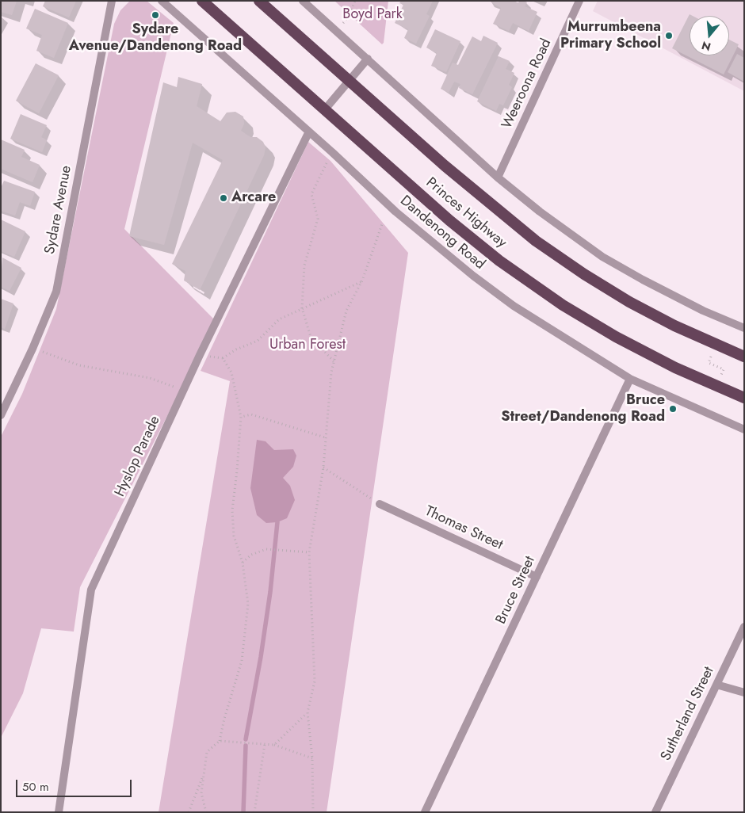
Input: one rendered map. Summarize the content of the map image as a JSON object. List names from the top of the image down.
{
  "streets": {
    "highway": ["Princes Highway"],
    "street": [
      "Weeroona Road",
      "Sydare Avenue",
      "Dandenong Road",
      "Hyslop Parade",
      "Thomas Street",
      "Bruce Street",
      "Sutherland Street"
    ]
  },
  "crossings": [
    ["Dandenong Road", "Hyslop Parade"],
    ["Dandenong Road", "Bruce Street"],
    ["Thomas Street", "Bruce Street"]
  ],
  "parks": ["Boyd Park", "Urban Forest"],
  "places": [
    "Sydare Avenue/Dandenong Road",
    "Murrumbeena Primary School",
    "Arcare",
    "Bruce Street/Dandenong Road"
  ],
  "scale_bar": "50 m",
  "north": "bottom"
}
